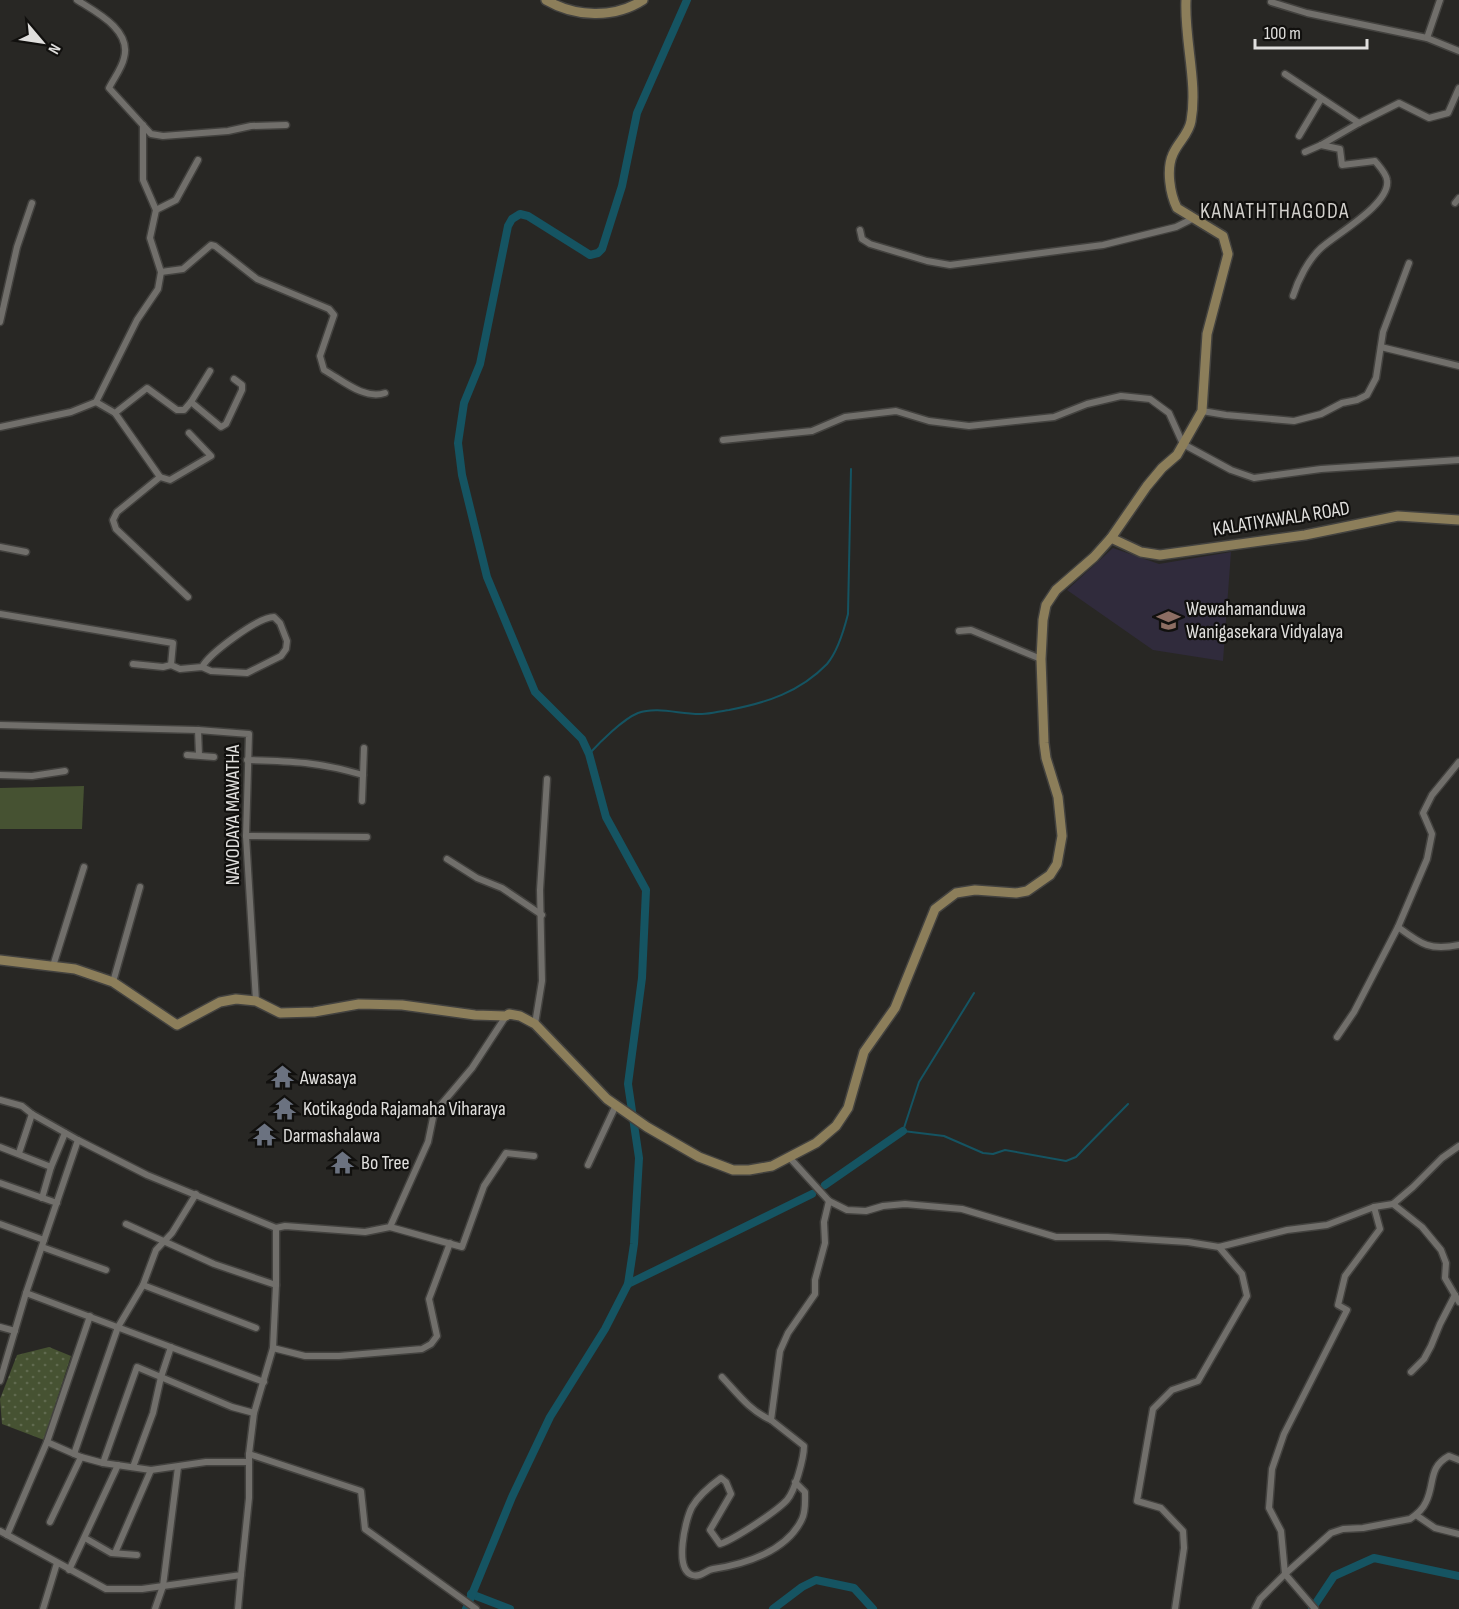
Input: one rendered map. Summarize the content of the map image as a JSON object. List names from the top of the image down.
{
  "streets": {
    "street": ["KALATIYAWALA ROAD", "NAVODAYA MAWATHA"]
  },
  "districts": ["KANATHTHAGODA"],
  "places": {
    "school or university": ["Wewahamanduwa Wanigasekara Vidyalaya"],
    "temple": [
      "Awasaya",
      "Kotikagoda Rajamaha Viharaya",
      "Darmashalawa",
      "Bo Tree"
    ]
  },
  "scale_bar": "100 m",
  "north": "bottom right"
}
